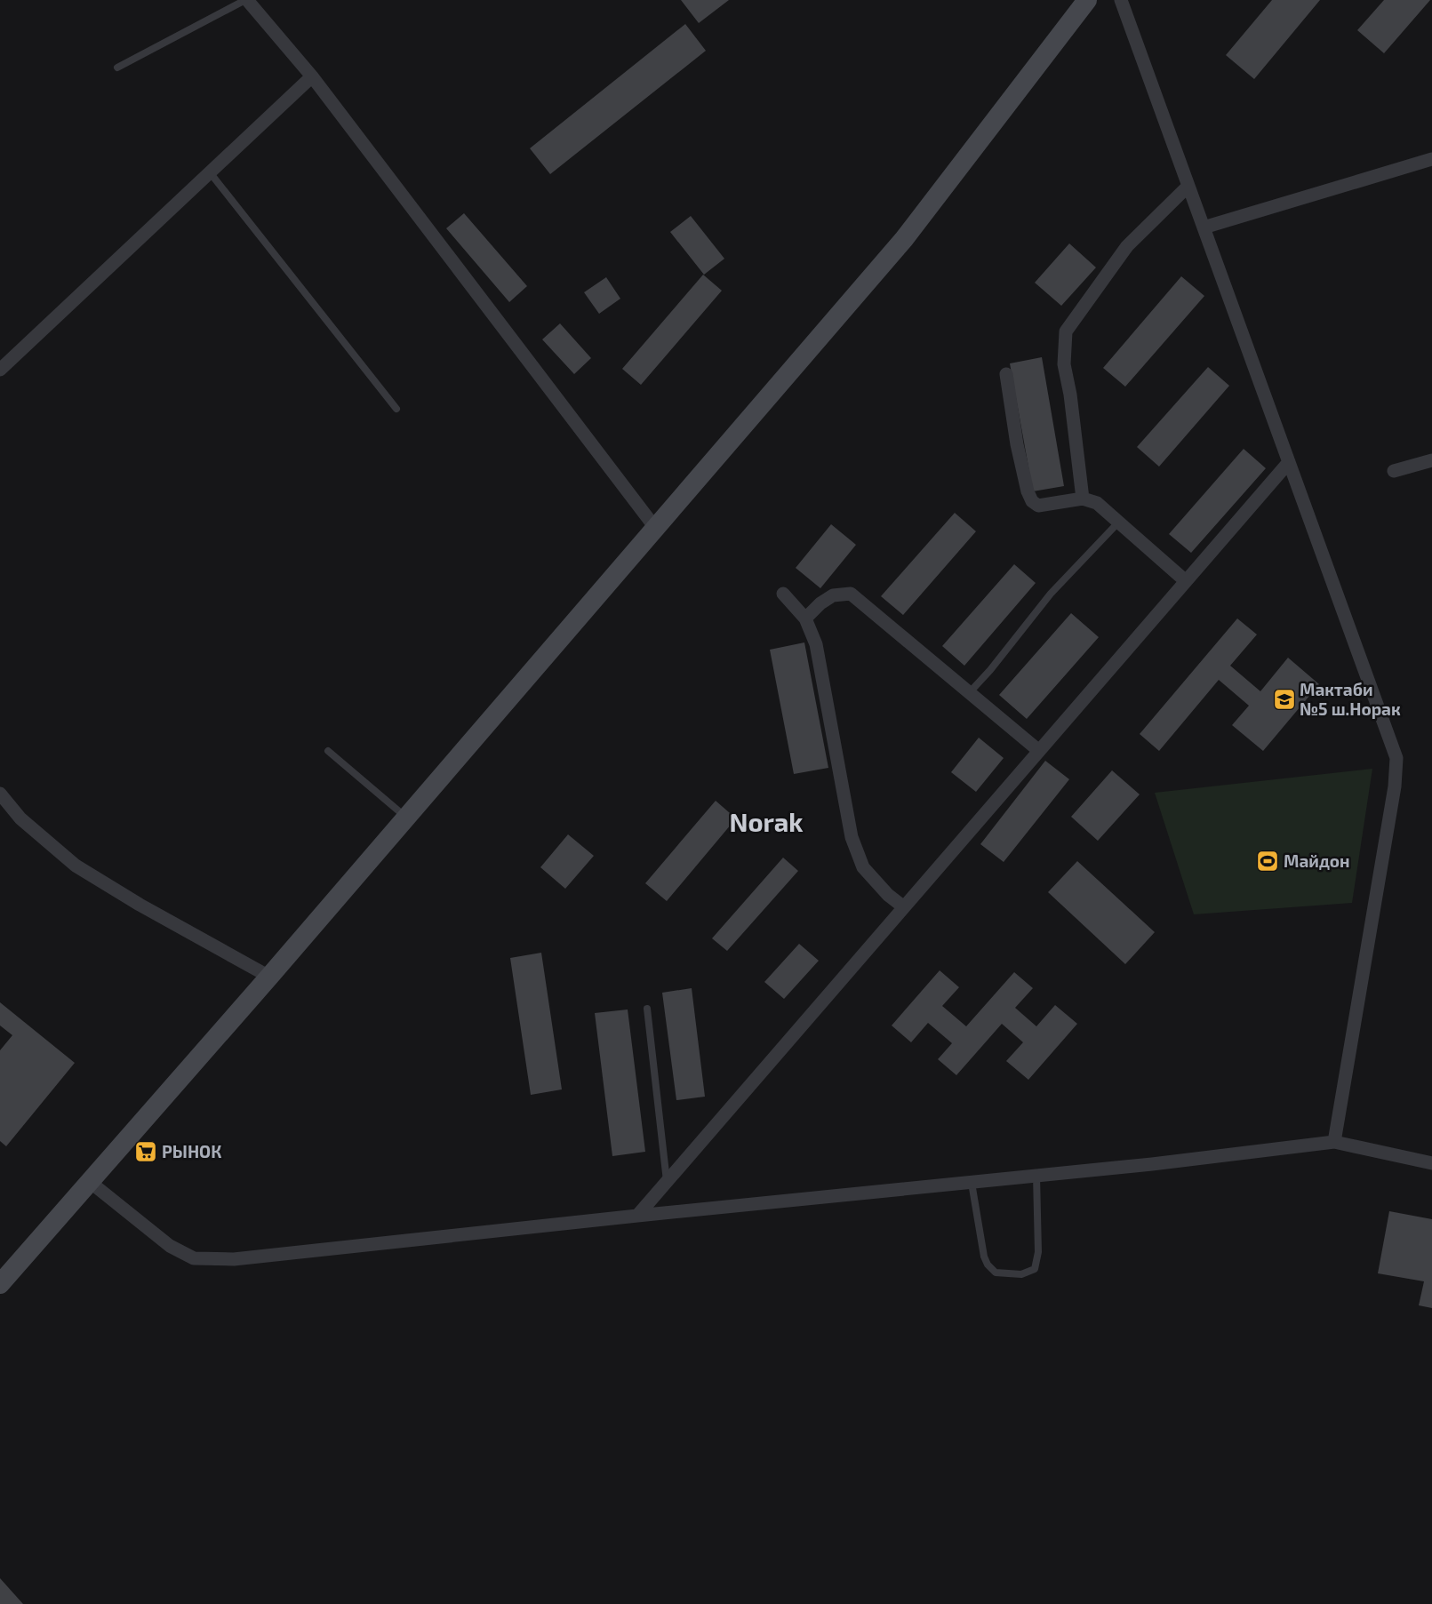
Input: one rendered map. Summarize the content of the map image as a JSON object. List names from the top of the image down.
{
  "districts": ["Norak"],
  "places": {
    "school or university": ["Мактаби №5 ш.Норак"],
    "sports": ["Майдон"],
    "supermarket": ["РЫНОК"]
  }
}
